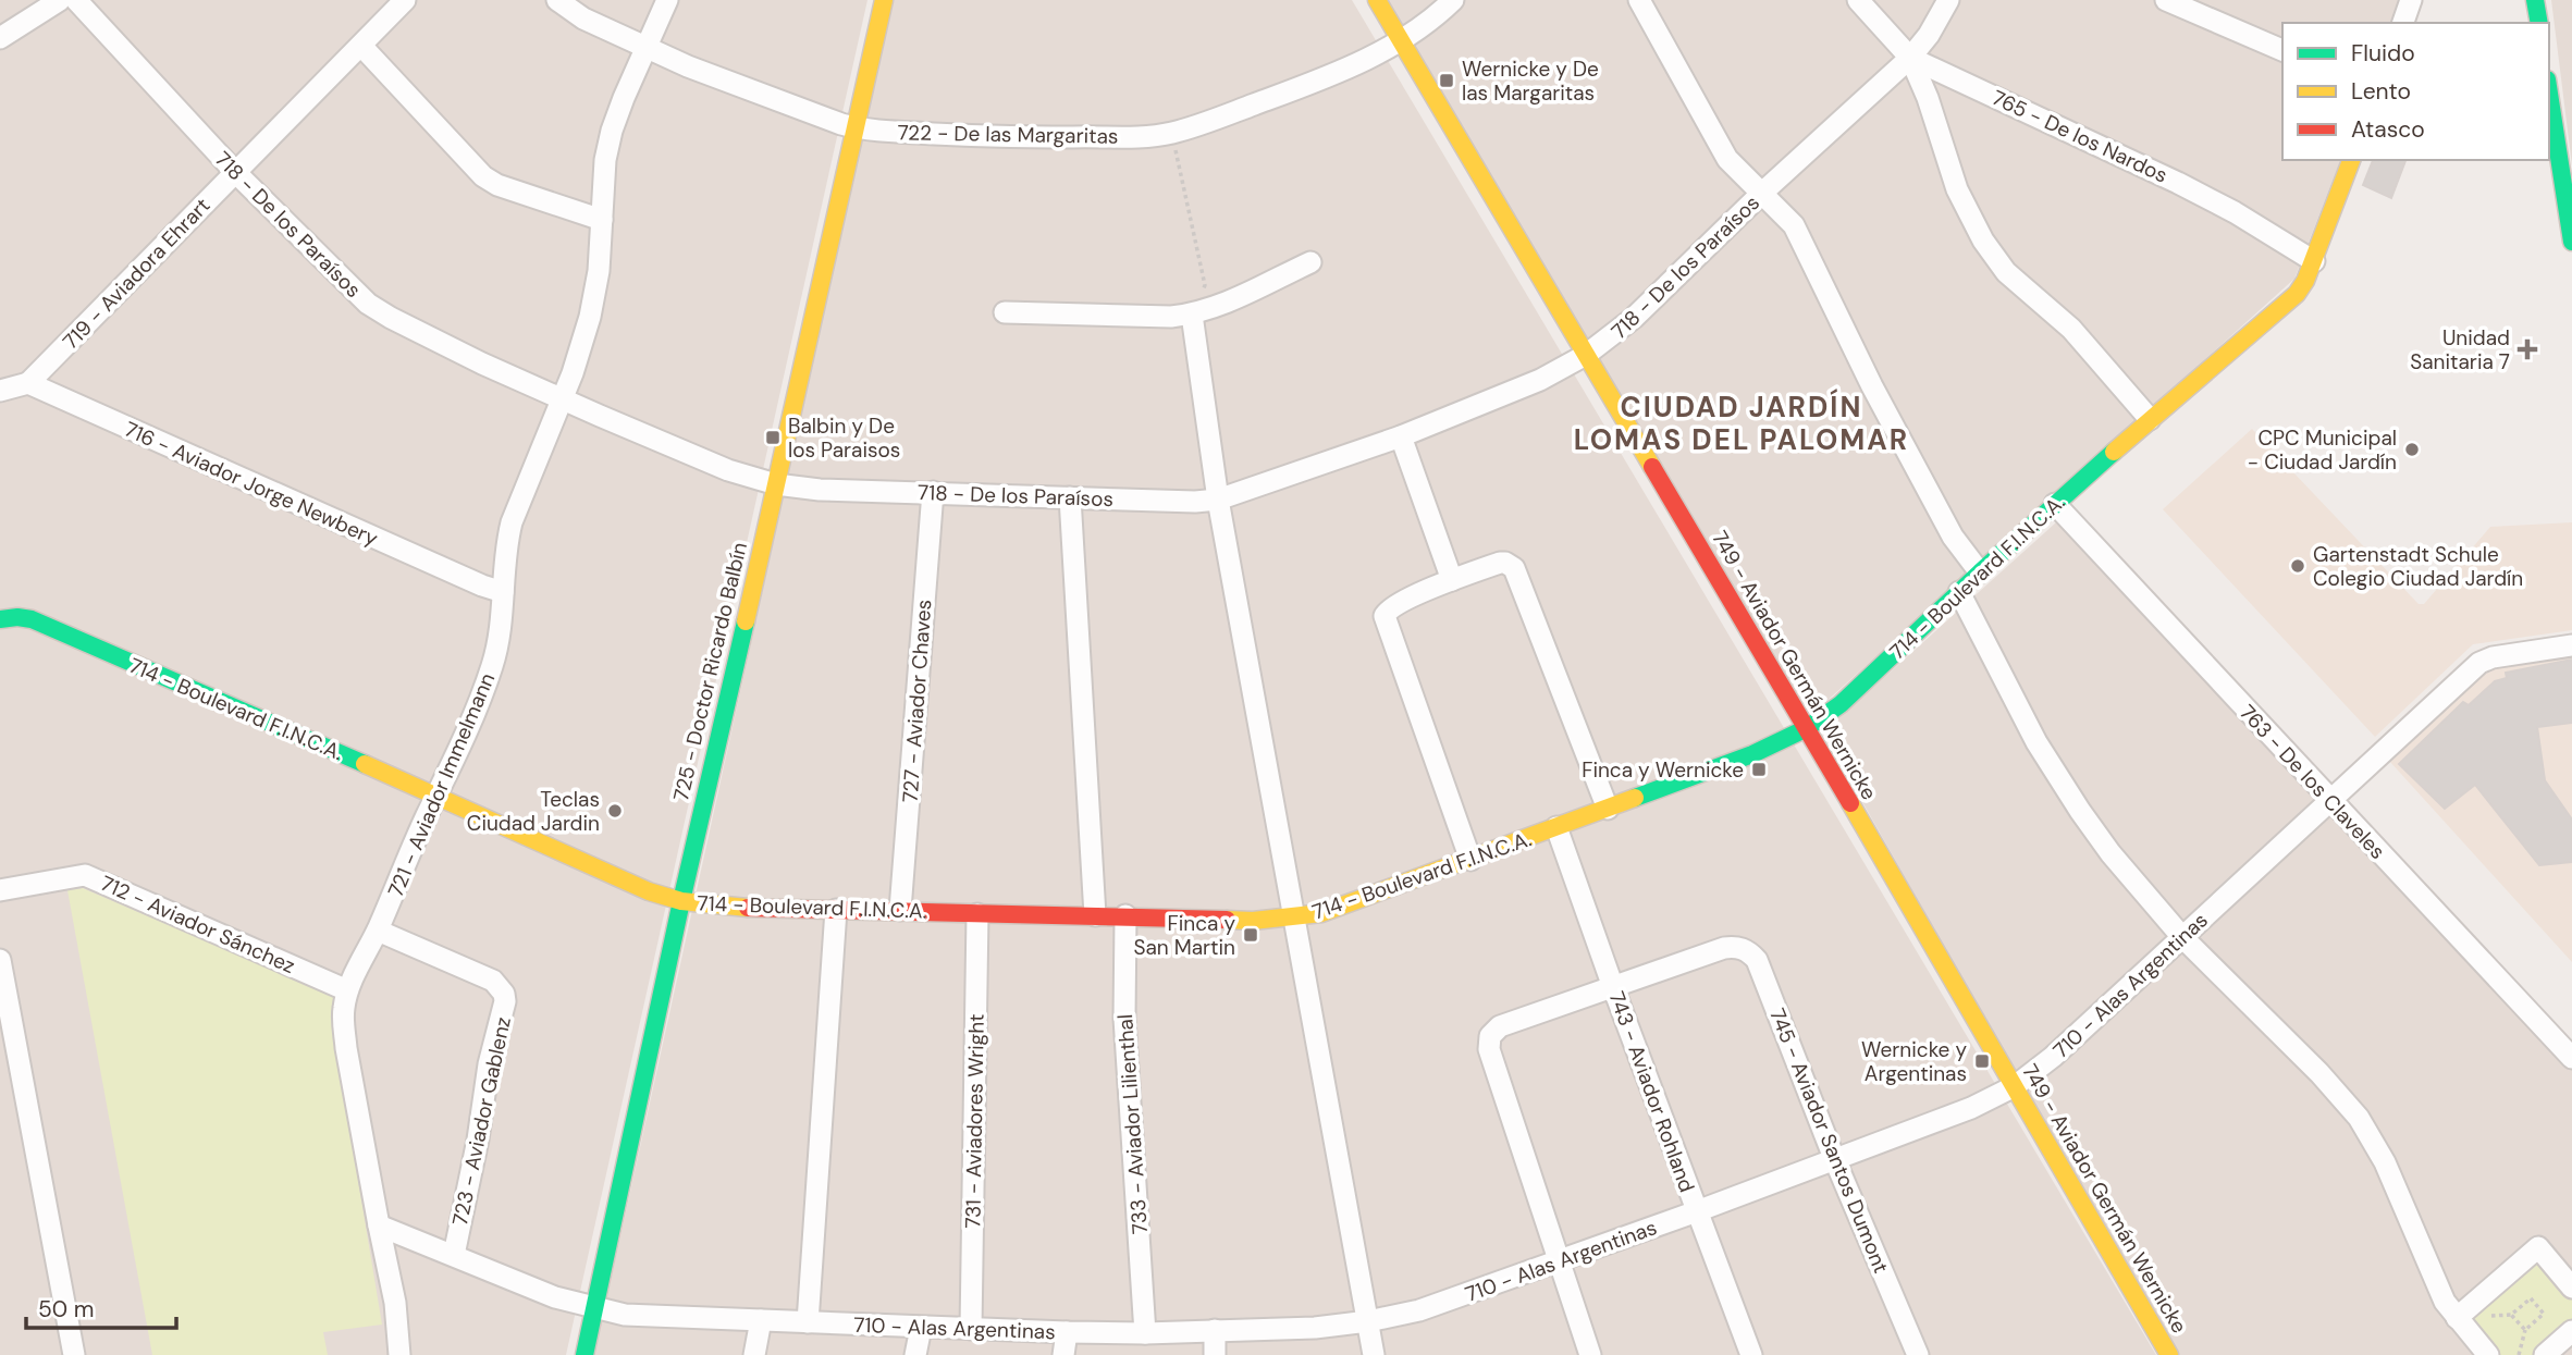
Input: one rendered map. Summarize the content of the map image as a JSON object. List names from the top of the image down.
{
  "streets": {
    "street": [
      "722 - De las Margaritas",
      "765 - De los Nardos",
      "718 - De los Paraísos",
      "719 - Aviadora Ehrart",
      "716 - Aviador Jorge Newbery",
      "714 - Boulevard F.I.N.C.A.",
      "749 - Aviador Germán Wernicke",
      "725 - Doctor Ricardo Balbín",
      "727 - Aviador Chaves",
      "763 - De los Claveles",
      "721 - Aviador Immelmann",
      "712 - Aviador Sánchez",
      "710 - Alas Argentinas",
      "743 - Aviador Rohland",
      "723 - Aviador Gablenz",
      "731 - Aviadores Wright",
      "733 - Aviador Lilienthal",
      "745 - Aviador Santos Dumont"
    ]
  },
  "crossings": [
    ["722 - De las Margaritas", "749 - Aviador Germán Wernicke"],
    ["722 - De las Margaritas", "725 - Doctor Ricardo Balbín"],
    ["722 - De las Margaritas", "721 - Aviador Immelmann"],
    ["765 - De los Nardos", "718 - De los Paraísos"],
    ["765 - De los Nardos", "714 - Boulevard F.I.N.C.A."],
    ["718 - De los Paraísos", "719 - Aviadora Ehrart"],
    ["718 - De los Paraísos", "749 - Aviador Germán Wernicke"],
    ["718 - De los Paraísos", "725 - Doctor Ricardo Balbín"],
    ["718 - De los Paraísos", "727 - Aviador Chaves"],
    ["718 - De los Paraísos", "721 - Aviador Immelmann"],
    ["719 - Aviadora Ehrart", "716 - Aviador Jorge Newbery"],
    ["716 - Aviador Jorge Newbery", "721 - Aviador Immelmann"],
    ["714 - Boulevard F.I.N.C.A.", "749 - Aviador Germán Wernicke"],
    ["714 - Boulevard F.I.N.C.A.", "725 - Doctor Ricardo Balbín"],
    ["714 - Boulevard F.I.N.C.A.", "727 - Aviador Chaves"],
    ["714 - Boulevard F.I.N.C.A.", "763 - De los Claveles"],
    ["714 - Boulevard F.I.N.C.A.", "721 - Aviador Immelmann"],
    ["714 - Boulevard F.I.N.C.A.", "743 - Aviador Rohland"],
    ["714 - Boulevard F.I.N.C.A.", "731 - Aviadores Wright"],
    ["714 - Boulevard F.I.N.C.A.", "733 - Aviador Lilienthal"],
    ["749 - Aviador Germán Wernicke", "710 - Alas Argentinas"],
    ["725 - Doctor Ricardo Balbín", "710 - Alas Argentinas"],
    ["763 - De los Claveles", "710 - Alas Argentinas"],
    ["721 - Aviador Immelmann", "712 - Aviador Sánchez"],
    ["721 - Aviador Immelmann", "710 - Alas Argentinas"],
    ["721 - Aviador Immelmann", "723 - Aviador Gablenz"],
    ["710 - Alas Argentinas", "743 - Aviador Rohland"],
    ["710 - Alas Argentinas", "723 - Aviador Gablenz"],
    ["710 - Alas Argentinas", "731 - Aviadores Wright"],
    ["710 - Alas Argentinas", "733 - Aviador Lilienthal"],
    ["710 - Alas Argentinas", "745 - Aviador Santos Dumont"],
    ["743 - Aviador Rohland", "745 - Aviador Santos Dumont"]
  ],
  "districts": ["CIUDAD JARDÍN LOMAS DEL PALOMAR"],
  "places": {
    "transit": [
      "Wernicke y De las Margaritas",
      "Balbin y De los Paraisos",
      "Finca y Wernicke",
      "Finca y San Martin",
      "Wernicke y Argentinas"
    ],
    "health": ["Unidad Sanitaria 7"],
    "other": ["CPC Municipal - Ciudad Jardín", "Gartenstadt Schule Colegio Ciudad Jardín", "Teclas Ciudad Jardin"]
  },
  "legend": ["Fluido", "Lento", "Atasco"],
  "scale_bar": "50 m"
}
